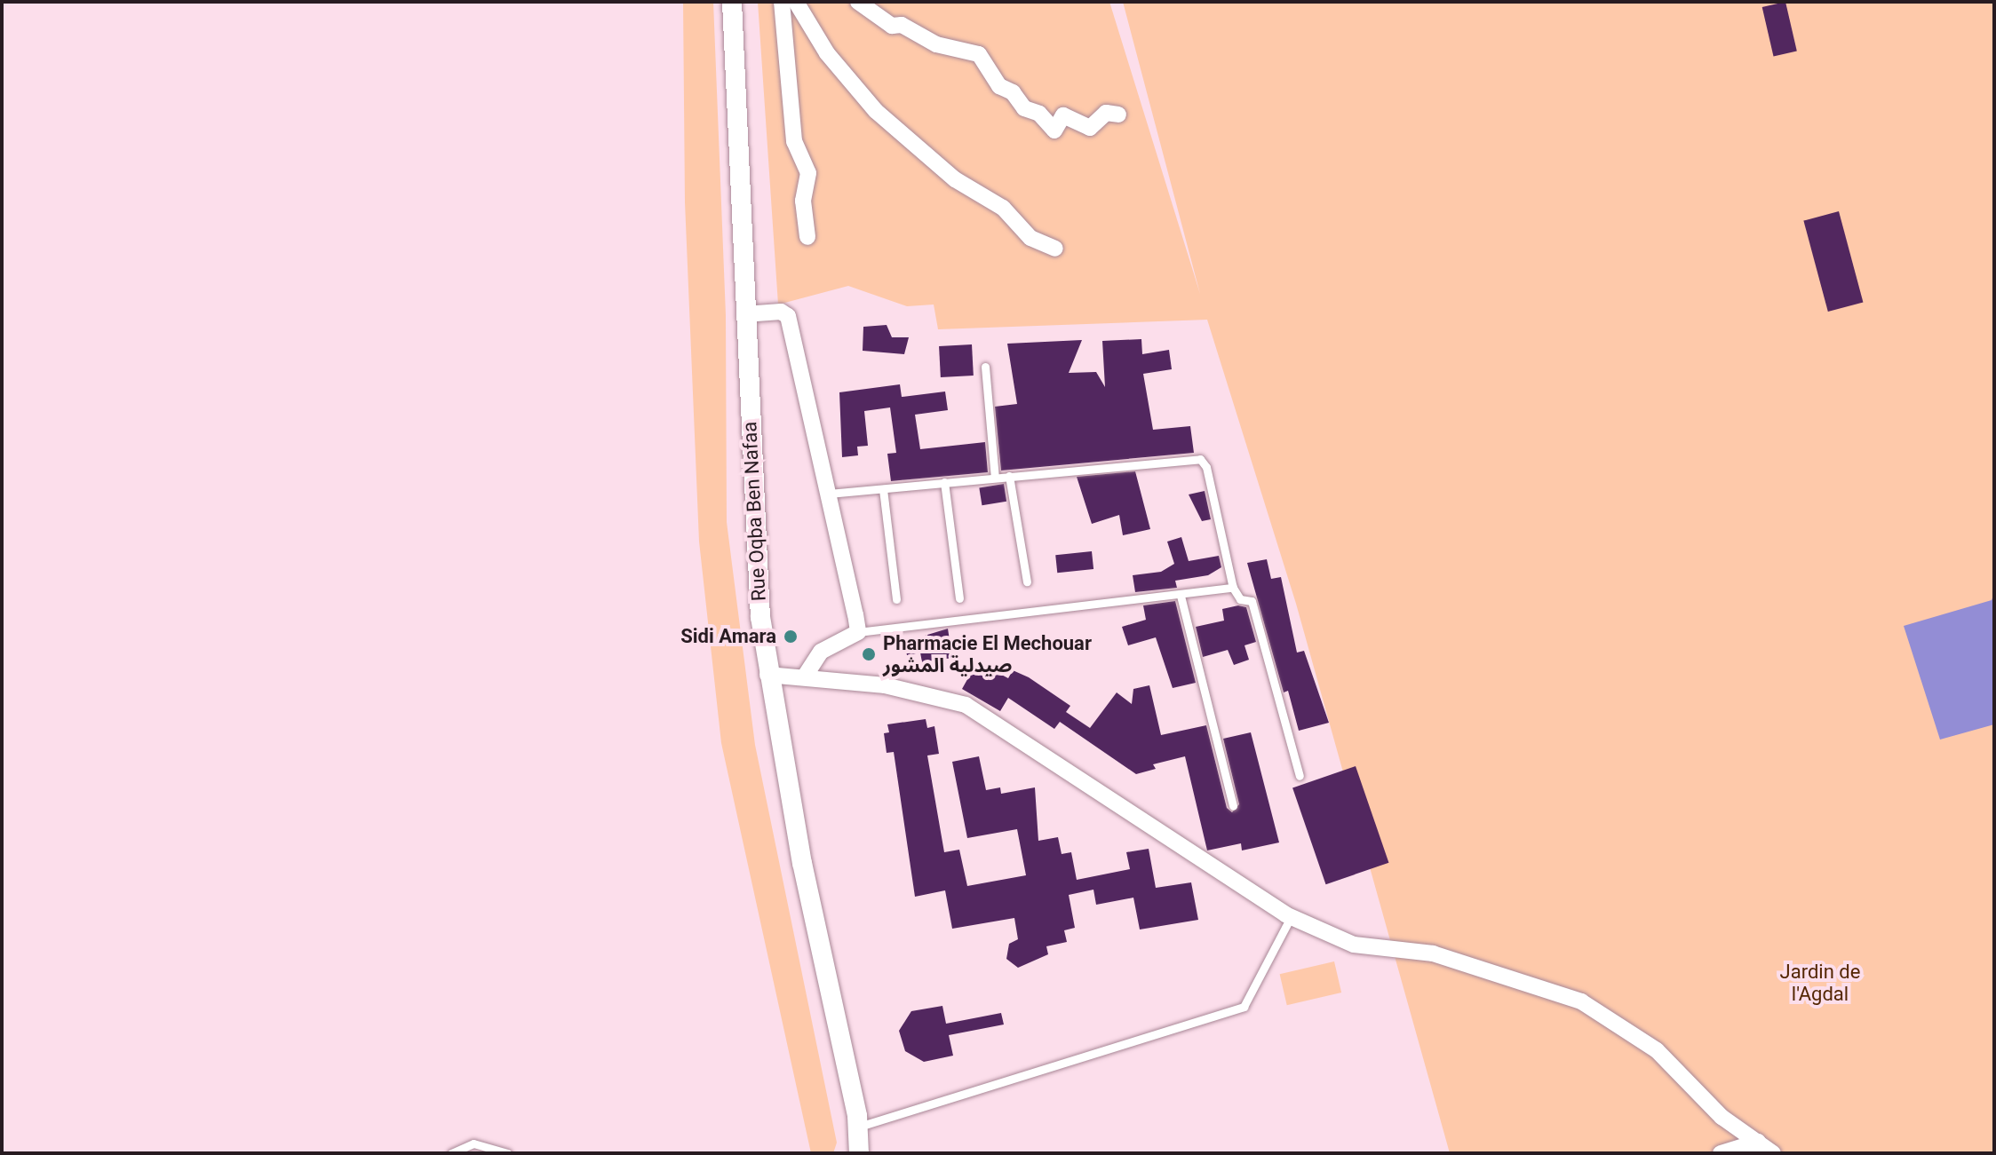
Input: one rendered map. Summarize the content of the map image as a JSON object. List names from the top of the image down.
{
  "streets": {
    "street": ["Rue Oqba Ben Nafaa"]
  },
  "parks": ["Jardin de l'Agdal"],
  "places": ["Sidi Amara", "Pharmacie El Mechouar صيدلية المشور"]
}
